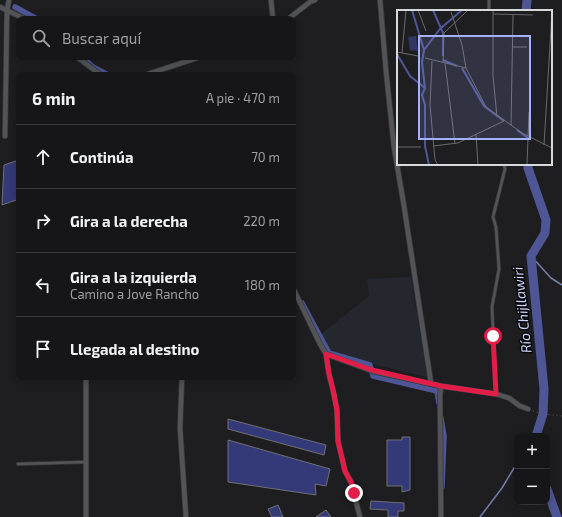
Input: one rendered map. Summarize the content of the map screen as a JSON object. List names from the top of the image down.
{
  "water": ["Río Chijllawiri"],
  "page": {
    "search": "Buscar aquí",
    "heading": ["6 min", "A pie · 470 m"],
    "list": [
      ["Continúa", "70 m"],
      ["Gira a la derecha", "220 m"],
      ["Gira a la izquierda", "Camino a Jove Rancho", "180 m"],
      "Llegada al destino"
    ],
    "map_buttons": ["+", "−"]
  }
}
